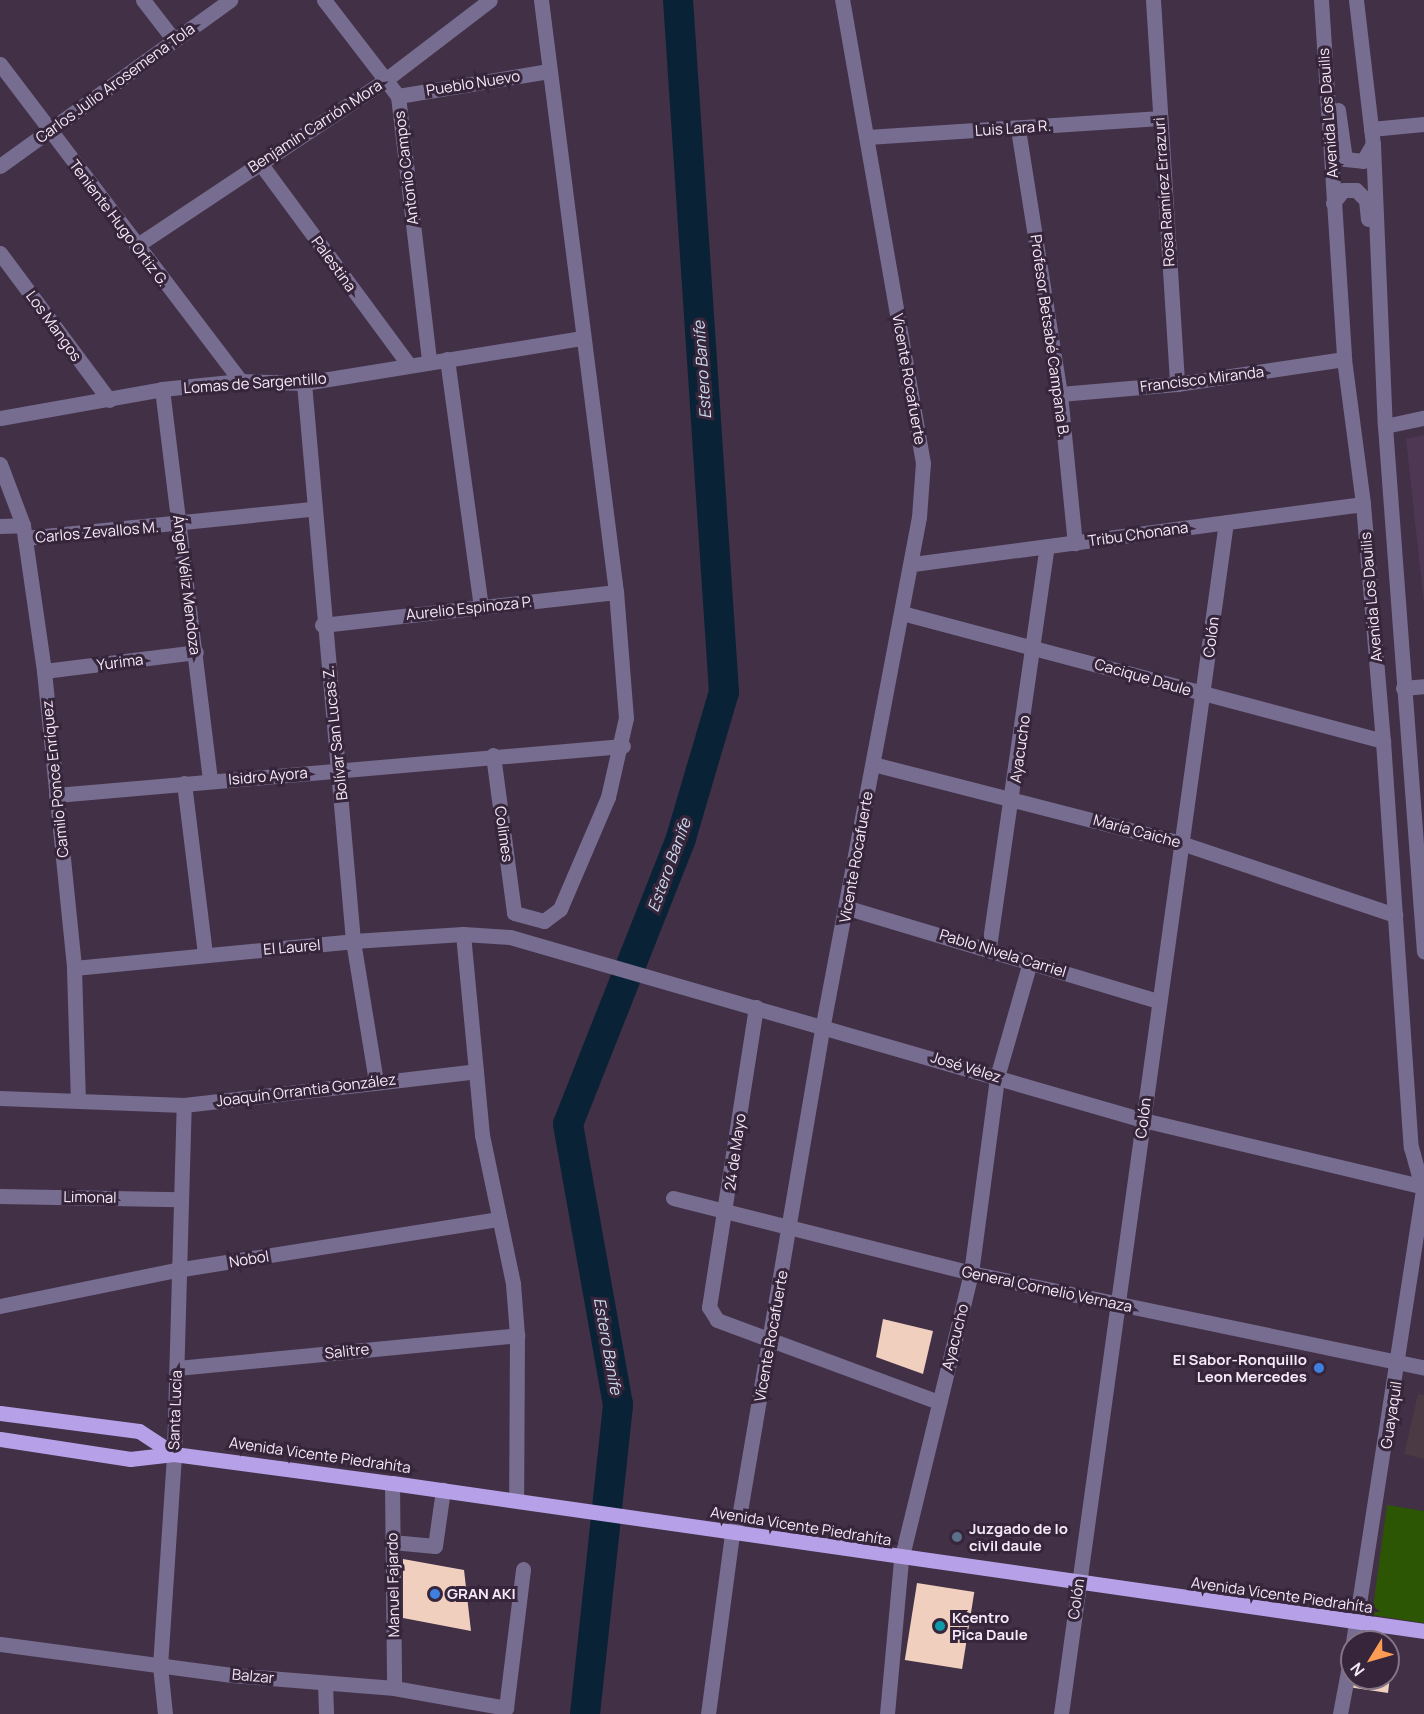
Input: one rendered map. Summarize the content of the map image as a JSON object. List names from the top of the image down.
{
  "streets": {
    "main road": ["Avenida Vicente Piedrahíta"],
    "street": [
      "Carlos Julio Arosemena Tola",
      "Pueblo Nuevo",
      "Avenida Los Dauilis",
      "Benjamín Carrión Mora",
      "Luis Lara R.",
      "Antonio Campos",
      "Rosa Ramírez Errazuri",
      "Teniente Hugo Ortiz G.",
      "Palestina",
      "Los Mangos",
      "Profesor Betsabé Campana B.",
      "Vicente Rocafuerte",
      "Francisco Miranda",
      "Lomas de Sargentillo",
      "Carlos Zevallos M.",
      "Tribu Chonana",
      "Ángel Véliz Mendoza",
      "Aurelio Espinoza P.",
      "Colón",
      "Yurima",
      "Cacique Daule",
      "Bolívar San Lucas Z.",
      "Ayacucho",
      "Isidro Ayora",
      "Camilo Ponce Enríquez",
      "María Caiche",
      "Colimes",
      "El Laurel",
      "Pablo Nivela Carriel",
      "José Vélez",
      "Joaquín Orrantia González",
      "24 de Mayo",
      "Limonal",
      "Nobol",
      "General Cornelio Vernaza",
      "Salitre",
      "Santa Lucía",
      "Guayaquil",
      "Manuel Fajardo",
      "Balzar"
    ]
  },
  "crossings": [
    ["Carlos Julio Arosemena Tola", "Teniente Hugo Ortiz G."],
    ["Pueblo Nuevo", "Antonio Campos"],
    ["Avenida Los Dauilis", "Francisco Miranda"],
    ["Avenida Los Dauilis", "Tribu Chonana"],
    ["Avenida Los Dauilis", "Cacique Daule"],
    ["Avenida Los Dauilis", "María Caiche"],
    ["Avenida Los Dauilis", "José Vélez"],
    ["Avenida Los Dauilis", "Guayaquil"],
    ["Benjamín Carrión Mora", "Antonio Campos"],
    ["Benjamín Carrión Mora", "Teniente Hugo Ortiz G."],
    ["Benjamín Carrión Mora", "Palestina"],
    ["Luis Lara R.", "Rosa Ramírez Errazuri"],
    ["Luis Lara R.", "Profesor Betsabé Campana B."],
    ["Luis Lara R.", "Vicente Rocafuerte"],
    ["Antonio Campos", "Lomas de Sargentillo"],
    ["Rosa Ramírez Errazuri", "Francisco Miranda"],
    ["Teniente Hugo Ortiz G.", "Lomas de Sargentillo"],
    ["Palestina", "Lomas de Sargentillo"],
    ["Los Mangos", "Lomas de Sargentillo"],
    ["Profesor Betsabé Campana B.", "Francisco Miranda"],
    ["Profesor Betsabé Campana B.", "Tribu Chonana"],
    ["Vicente Rocafuerte", "Tribu Chonana"],
    ["Vicente Rocafuerte", "Cacique Daule"],
    ["Vicente Rocafuerte", "María Caiche"],
    ["Vicente Rocafuerte", "Pablo Nivela Carriel"],
    ["Vicente Rocafuerte", "José Vélez"],
    ["Vicente Rocafuerte", "24 de Mayo"],
    ["Vicente Rocafuerte", "General Cornelio Vernaza"],
    ["Vicente Rocafuerte", "Avenida Vicente Piedrahíta"],
    ["Lomas de Sargentillo", "Ángel Véliz Mendoza"],
    ["Lomas de Sargentillo", "Bolívar San Lucas Z."],
    ["Carlos Zevallos M.", "Ángel Véliz Mendoza"],
    ["Carlos Zevallos M.", "Bolívar San Lucas Z."],
    ["Carlos Zevallos M.", "Camilo Ponce Enríquez"],
    ["Tribu Chonana", "Colón"],
    ["Tribu Chonana", "Ayacucho"],
    ["Ángel Véliz Mendoza", "Yurima"],
    ["Ángel Véliz Mendoza", "Isidro Ayora"],
    ["Aurelio Espinoza P.", "Bolívar San Lucas Z."],
    ["Colón", "Cacique Daule"],
    ["Colón", "María Caiche"],
    ["Colón", "Pablo Nivela Carriel"],
    ["Colón", "José Vélez"],
    ["Colón", "General Cornelio Vernaza"],
    ["Colón", "Avenida Vicente Piedrahíta"],
    ["Yurima", "Camilo Ponce Enríquez"],
    ["Cacique Daule", "Ayacucho"],
    ["Bolívar San Lucas Z.", "Isidro Ayora"],
    ["Bolívar San Lucas Z.", "El Laurel"],
    ["Bolívar San Lucas Z.", "Joaquín Orrantia González"],
    ["Ayacucho", "María Caiche"],
    ["Ayacucho", "Pablo Nivela Carriel"],
    ["Ayacucho", "José Vélez"],
    ["Ayacucho", "General Cornelio Vernaza"],
    ["Ayacucho", "Avenida Vicente Piedrahíta"],
    ["Isidro Ayora", "Camilo Ponce Enríquez"],
    ["Isidro Ayora", "Colimes"],
    ["Camilo Ponce Enríquez", "El Laurel"],
    ["Camilo Ponce Enríquez", "Joaquín Orrantia González"],
    ["El Laurel", "José Vélez"],
    ["José Vélez", "24 de Mayo"],
    ["José Vélez", "Guayaquil"],
    ["Joaquín Orrantia González", "Santa Lucía"],
    ["24 de Mayo", "General Cornelio Vernaza"],
    ["Limonal", "Santa Lucía"],
    ["Nobol", "Santa Lucía"],
    ["General Cornelio Vernaza", "Guayaquil"],
    ["Salitre", "Santa Lucía"],
    ["Santa Lucía", "Avenida Vicente Piedrahíta"],
    ["Santa Lucía", "Balzar"],
    ["Guayaquil", "Avenida Vicente Piedrahíta"],
    ["Avenida Vicente Piedrahíta", "Manuel Fajardo"],
    ["Manuel Fajardo", "Balzar"]
  ],
  "water": ["Estero Banife"],
  "places": [
    "El Sabor-Ronquillo Leon Mercedes",
    "Juzgado de lo civil daule",
    "GRAN AKI",
    "Kcentro Pica Daule"
  ],
  "north": "bottom left"
}
